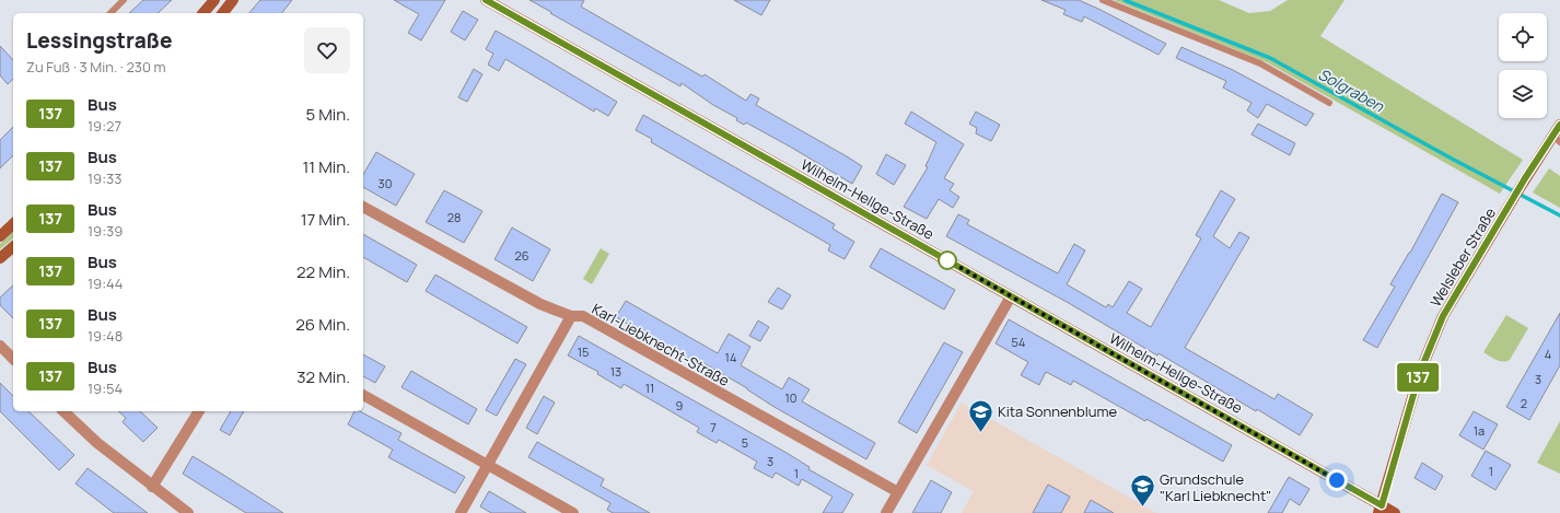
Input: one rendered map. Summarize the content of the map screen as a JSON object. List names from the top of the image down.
{
  "streets": {
    "main road": ["Wilhelm-Hellge-Straße", "Welsleber Straße"],
    "street": ["Karl-Liebknecht-Straße"]
  },
  "crossings": [
    ["Wilhelm-Hellge-Straße", "Welsleber Straße"]
  ],
  "water": ["Solgraben"],
  "places": {
    "school or university": ["Kita Sonnenblume", "Grundschule \"Karl Liebknecht\""]
  },
  "lines": ["bus line 137"],
  "house_numbers": [
    "30",
    "28",
    "26",
    "54",
    "15",
    "4",
    "14",
    "13",
    "3",
    "11",
    "10",
    "2",
    "9",
    "7",
    "1a",
    "5",
    "3",
    "1",
    "1"
  ],
  "page": {
    "on_map": "137",
    "heading": ["Lessingstraße", "Zu Fuß · 3 Min. · 230 m"],
    "list": [
      {
        "mark": "137",
        "name": "Bus",
        "note": "19:27",
        "value": "5 Min."
      },
      {
        "mark": "137",
        "name": "Bus",
        "note": "19:33",
        "value": "11 Min."
      },
      {
        "mark": "137",
        "name": "Bus",
        "note": "19:39",
        "value": "17 Min."
      },
      {
        "mark": "137",
        "name": "Bus",
        "note": "19:44",
        "value": "22 Min."
      },
      {
        "mark": "137",
        "name": "Bus",
        "note": "19:48",
        "value": "26 Min."
      },
      {
        "mark": "137",
        "name": "Bus",
        "note": "19:54",
        "value": "32 Min."
      }
    ]
  }
}
